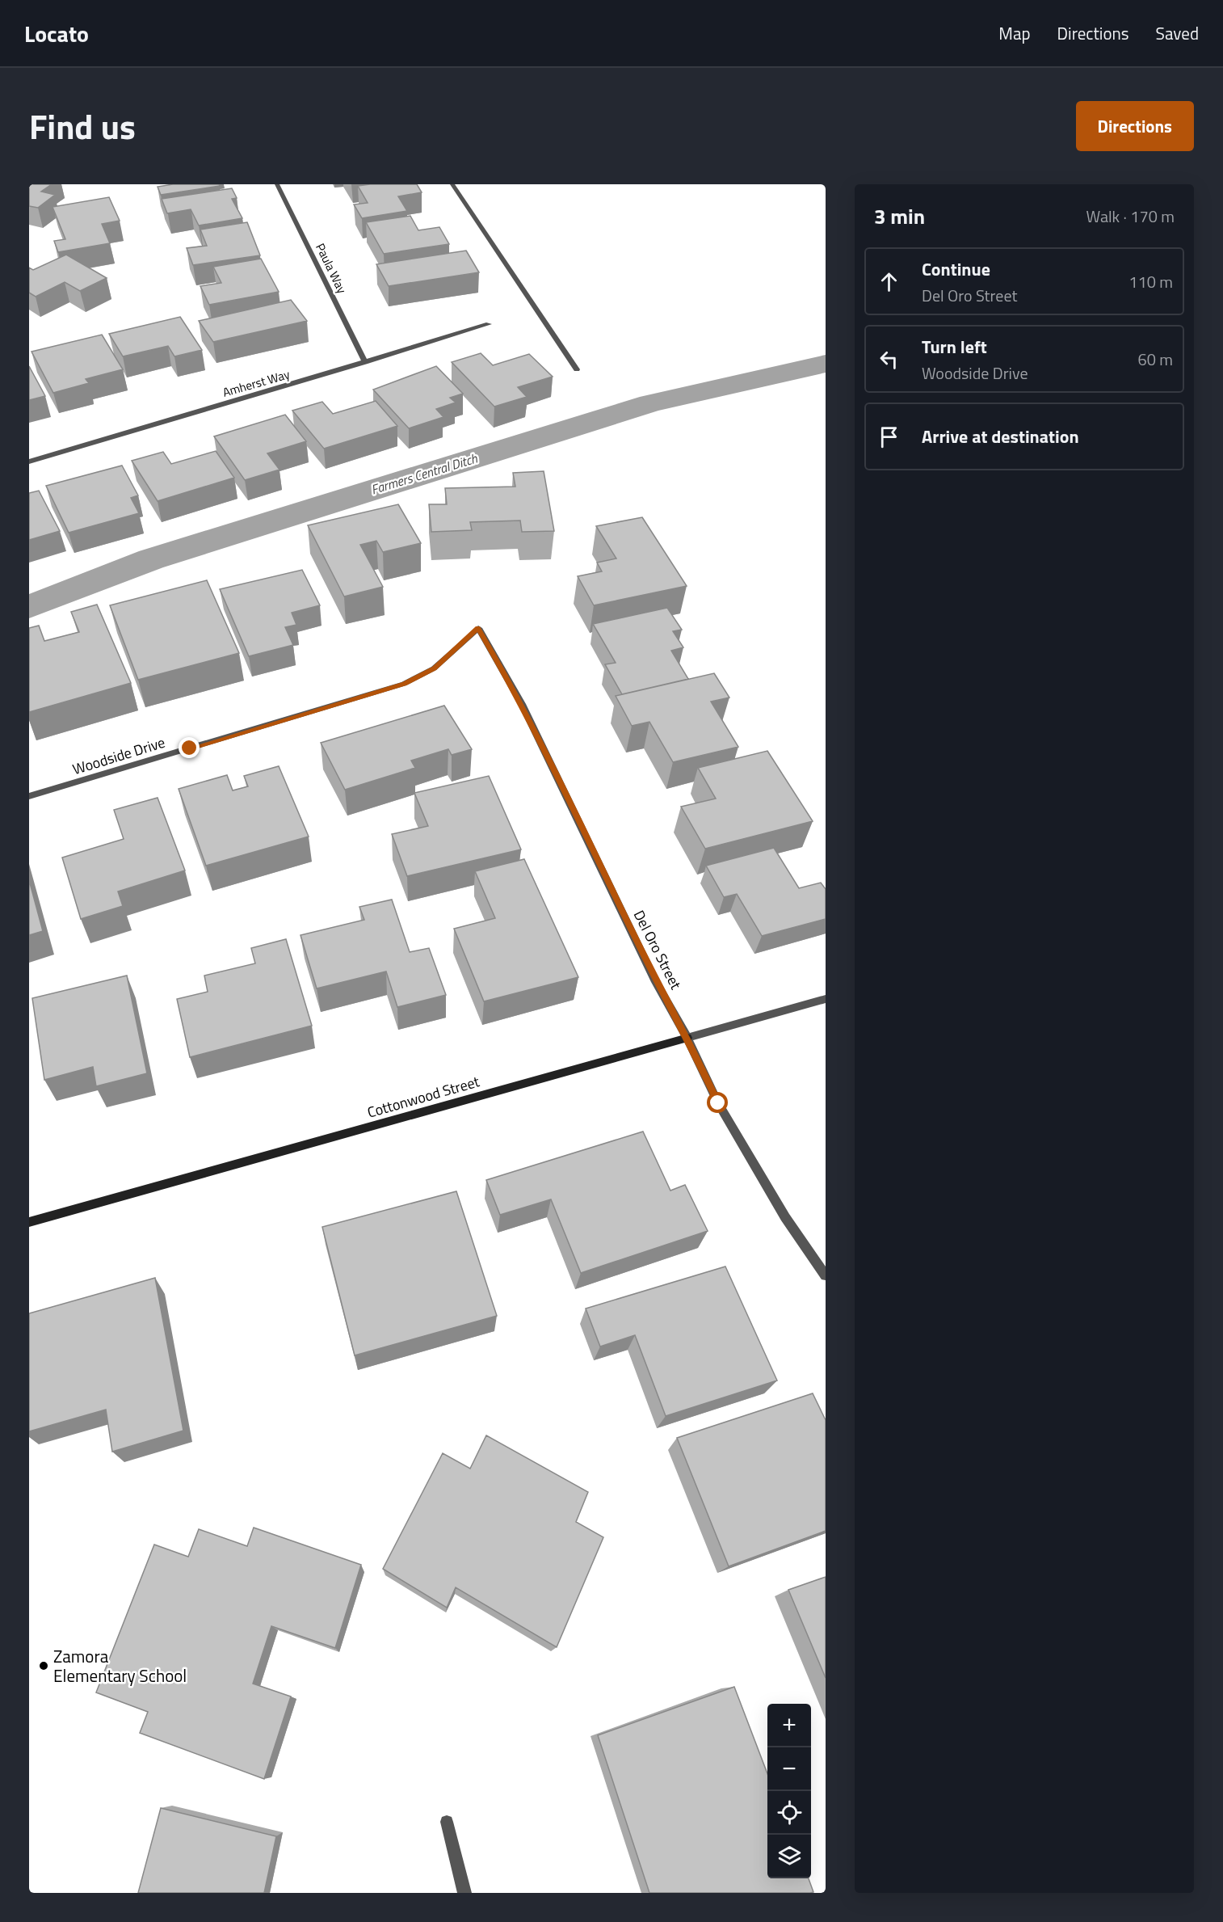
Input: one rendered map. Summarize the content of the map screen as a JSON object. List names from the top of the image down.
{
  "streets": {
    "street": [
      "Paula Way",
      "Amherst Way",
      "Woodside Drive",
      "Del Oro Street",
      "Cottonwood Street"
    ]
  },
  "crossings": [
    ["Paula Way", "Amherst Way"],
    ["Woodside Drive", "Del Oro Street"],
    ["Del Oro Street", "Cottonwood Street"]
  ],
  "water": ["Farmers Central Ditch"],
  "places": ["Zamora Elementary School"],
  "page": {
    "header": "Locato",
    "nav": ["Map", "Directions", "Saved"],
    "title": "Find us",
    "buttons": "Directions",
    "heading": ["3 min", "Walk · 170 m"],
    "list": [
      ["Continue", "Del Oro Street", "110 m"],
      ["Turn left", "Woodside Drive", "60 m"],
      "Arrive at destination"
    ],
    "map_buttons": ["+", "−"]
  }
}
